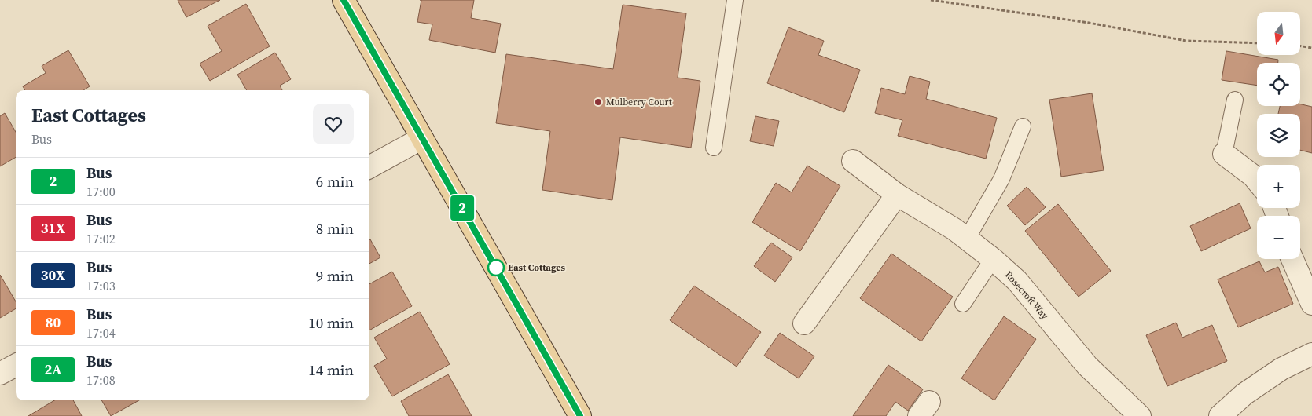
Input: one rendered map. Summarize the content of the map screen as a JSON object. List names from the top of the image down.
{
  "streets": {
    "street": ["Rosecroft Way"]
  },
  "places": ["Mulberry Court", "East Cottages"],
  "lines": ["bus line 2"],
  "north": "bottom",
  "page": {
    "on_map": "2",
    "map_buttons": ["+", "−"],
    "heading": ["East Cottages", "Bus"],
    "list": [
      {
        "mark": "2",
        "name": "Bus",
        "note": "17:00",
        "value": "6 min"
      },
      {
        "mark": "31X",
        "name": "Bus",
        "note": "17:02",
        "value": "8 min"
      },
      {
        "mark": "30X",
        "name": "Bus",
        "note": "17:03",
        "value": "9 min"
      },
      {
        "mark": "80",
        "name": "Bus",
        "note": "17:04",
        "value": "10 min"
      },
      {
        "mark": "2A",
        "name": "Bus",
        "note": "17:08",
        "value": "14 min"
      }
    ]
  }
}
